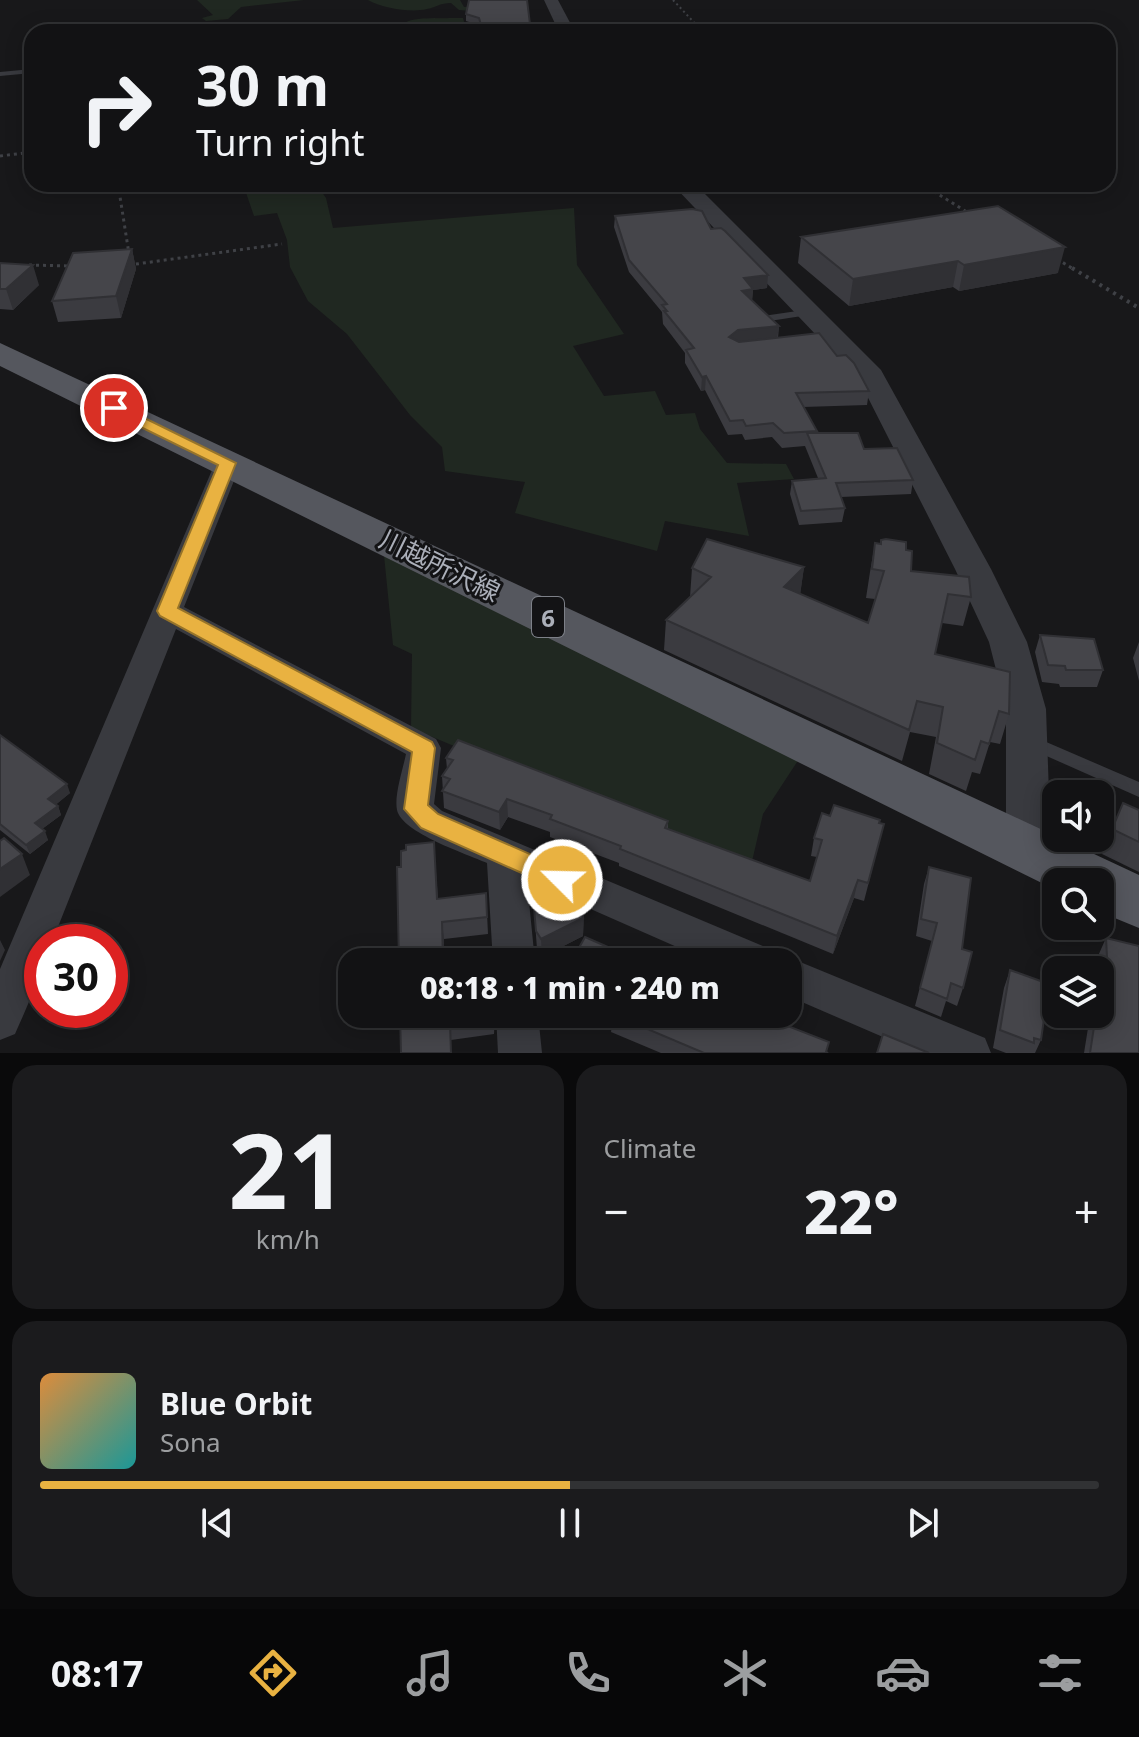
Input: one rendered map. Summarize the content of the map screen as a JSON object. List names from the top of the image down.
{
  "streets": {
    "main road": ["川越所沢線", "6"]
  },
  "page": {
    "turn": ["30 m", "Turn right"],
    "limit": "30",
    "trip": "08:18 · 1 min · 240 m",
    "tile": [
      ["21", "km/h"],
      "Climate"
    ],
    "heat": ["−", "22°", "+"],
    "song": ["Blue Orbit", "Sona"],
    "tabs": "08:17"
  }
}
